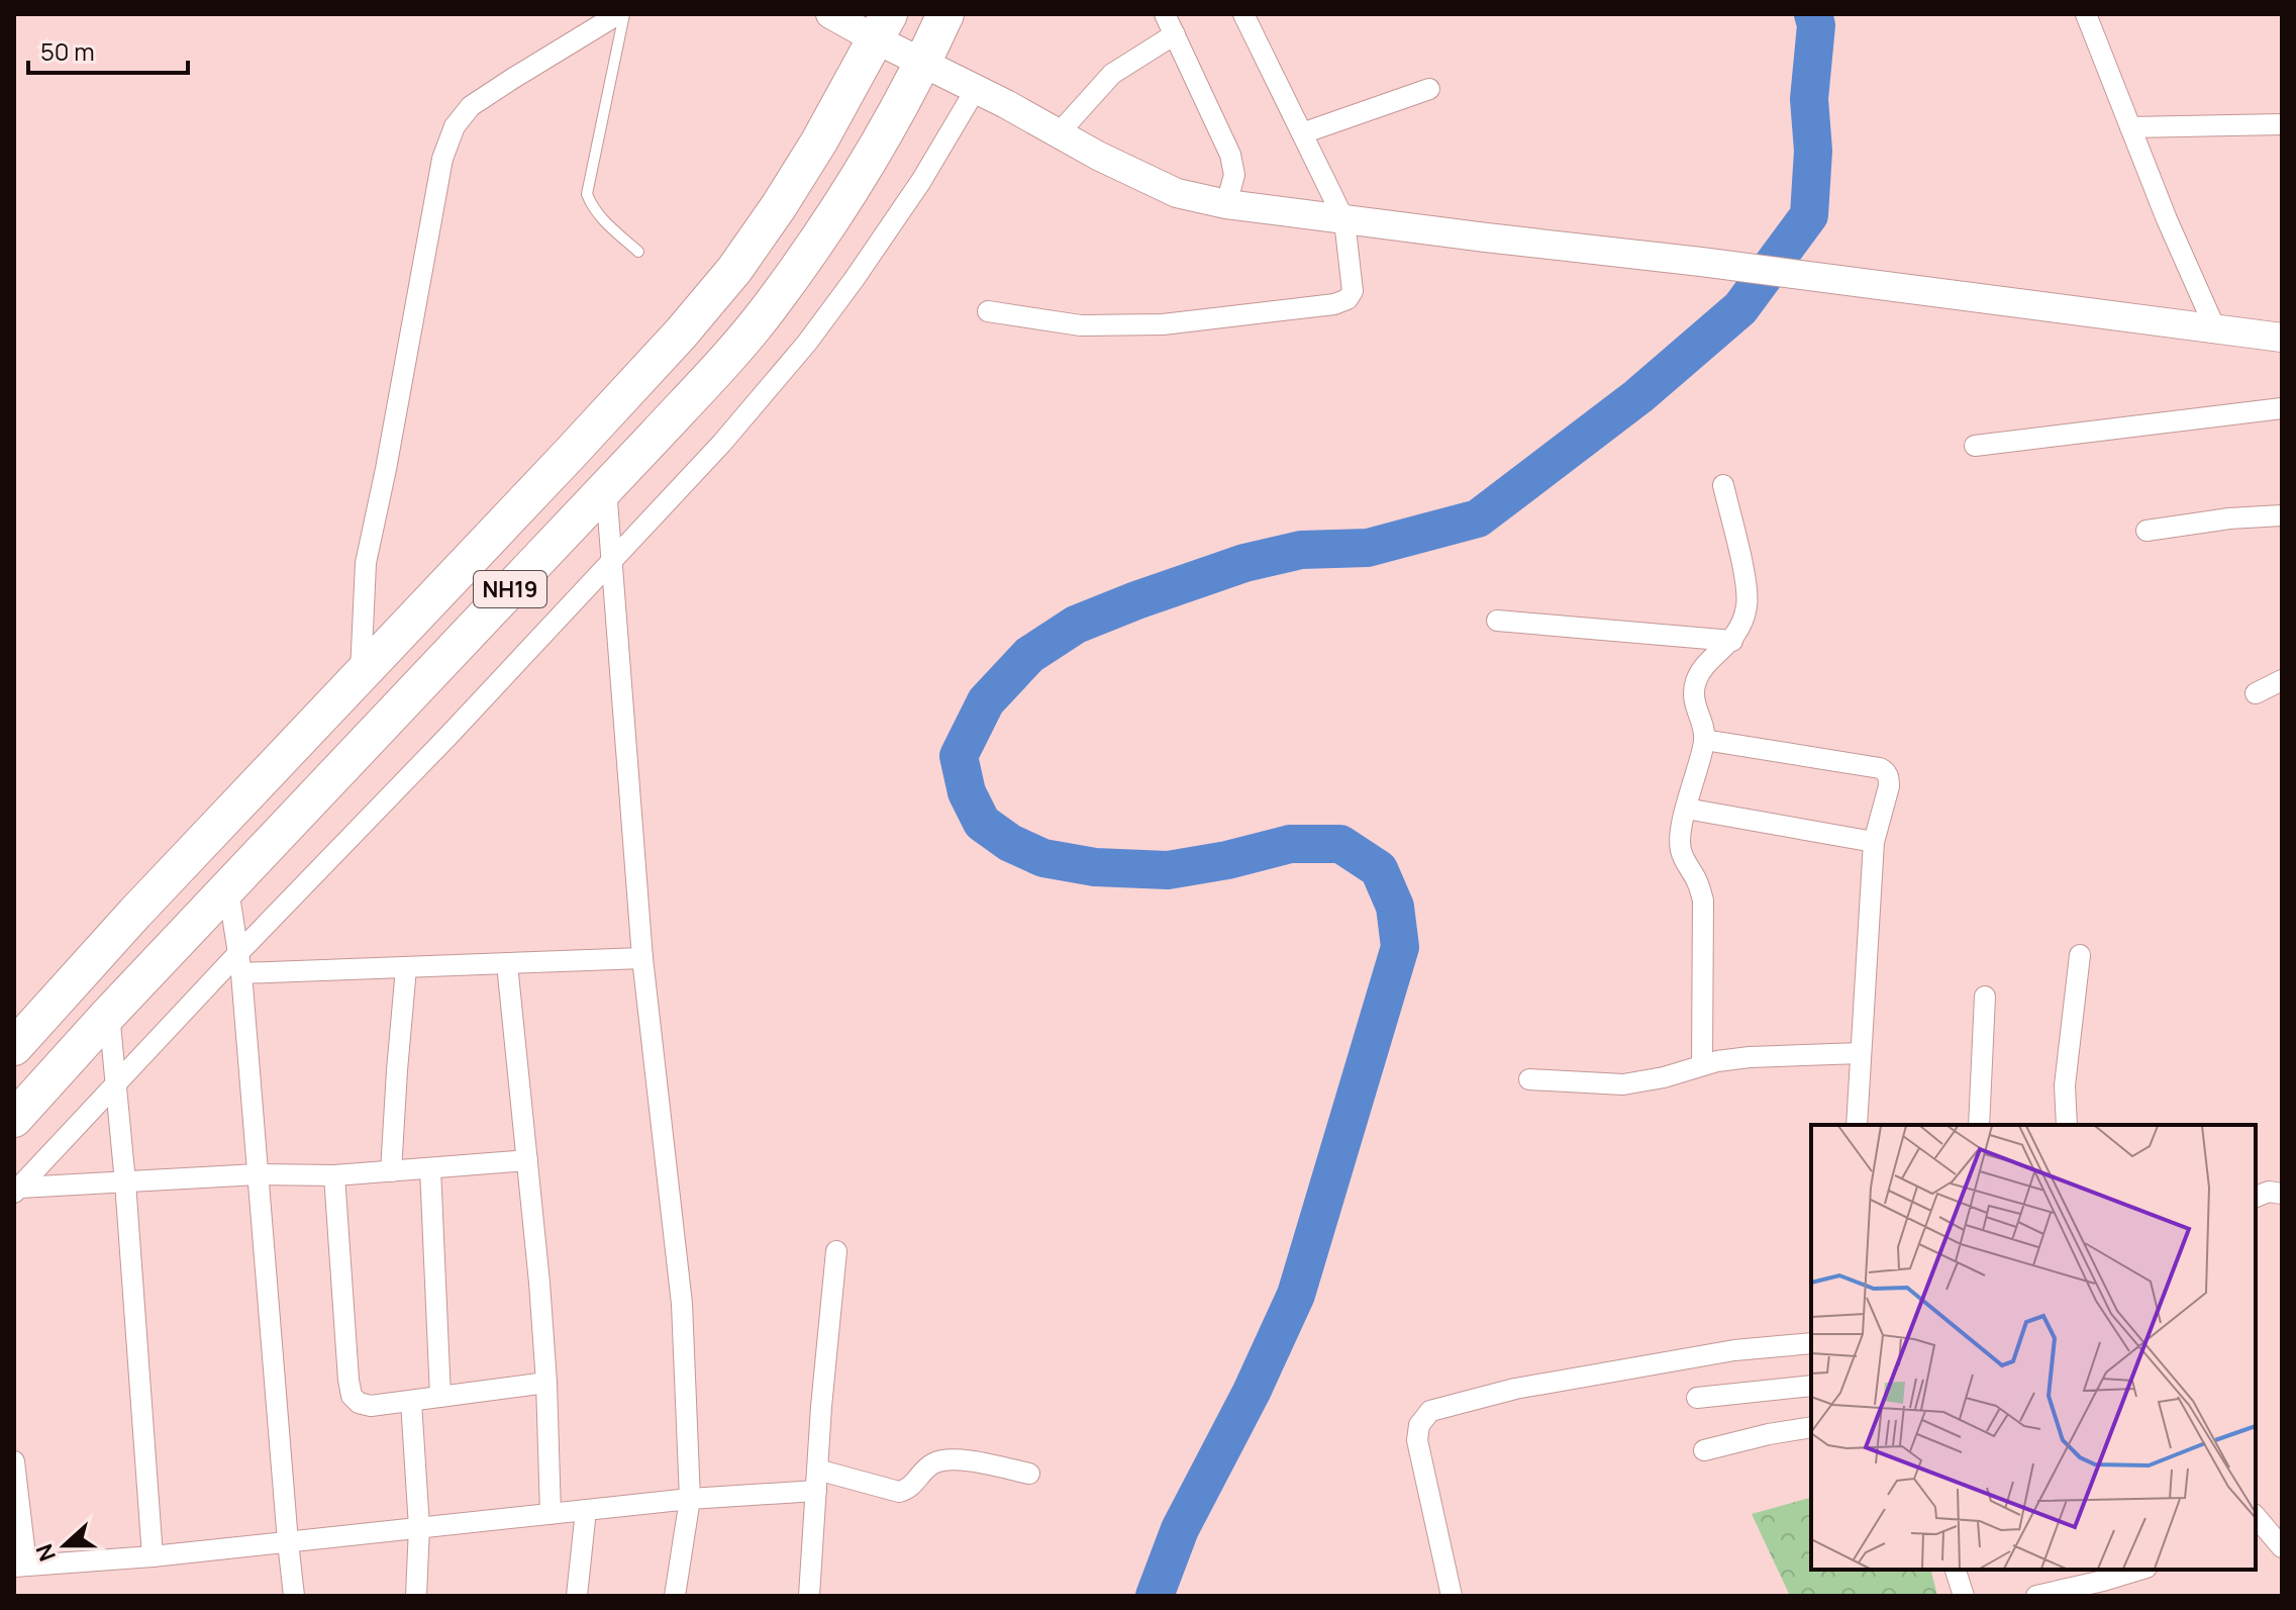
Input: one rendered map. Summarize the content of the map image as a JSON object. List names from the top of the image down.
{
  "streets": {
    "highway": ["NH19"]
  },
  "scale_bar": "50 m",
  "north": "left"
}
